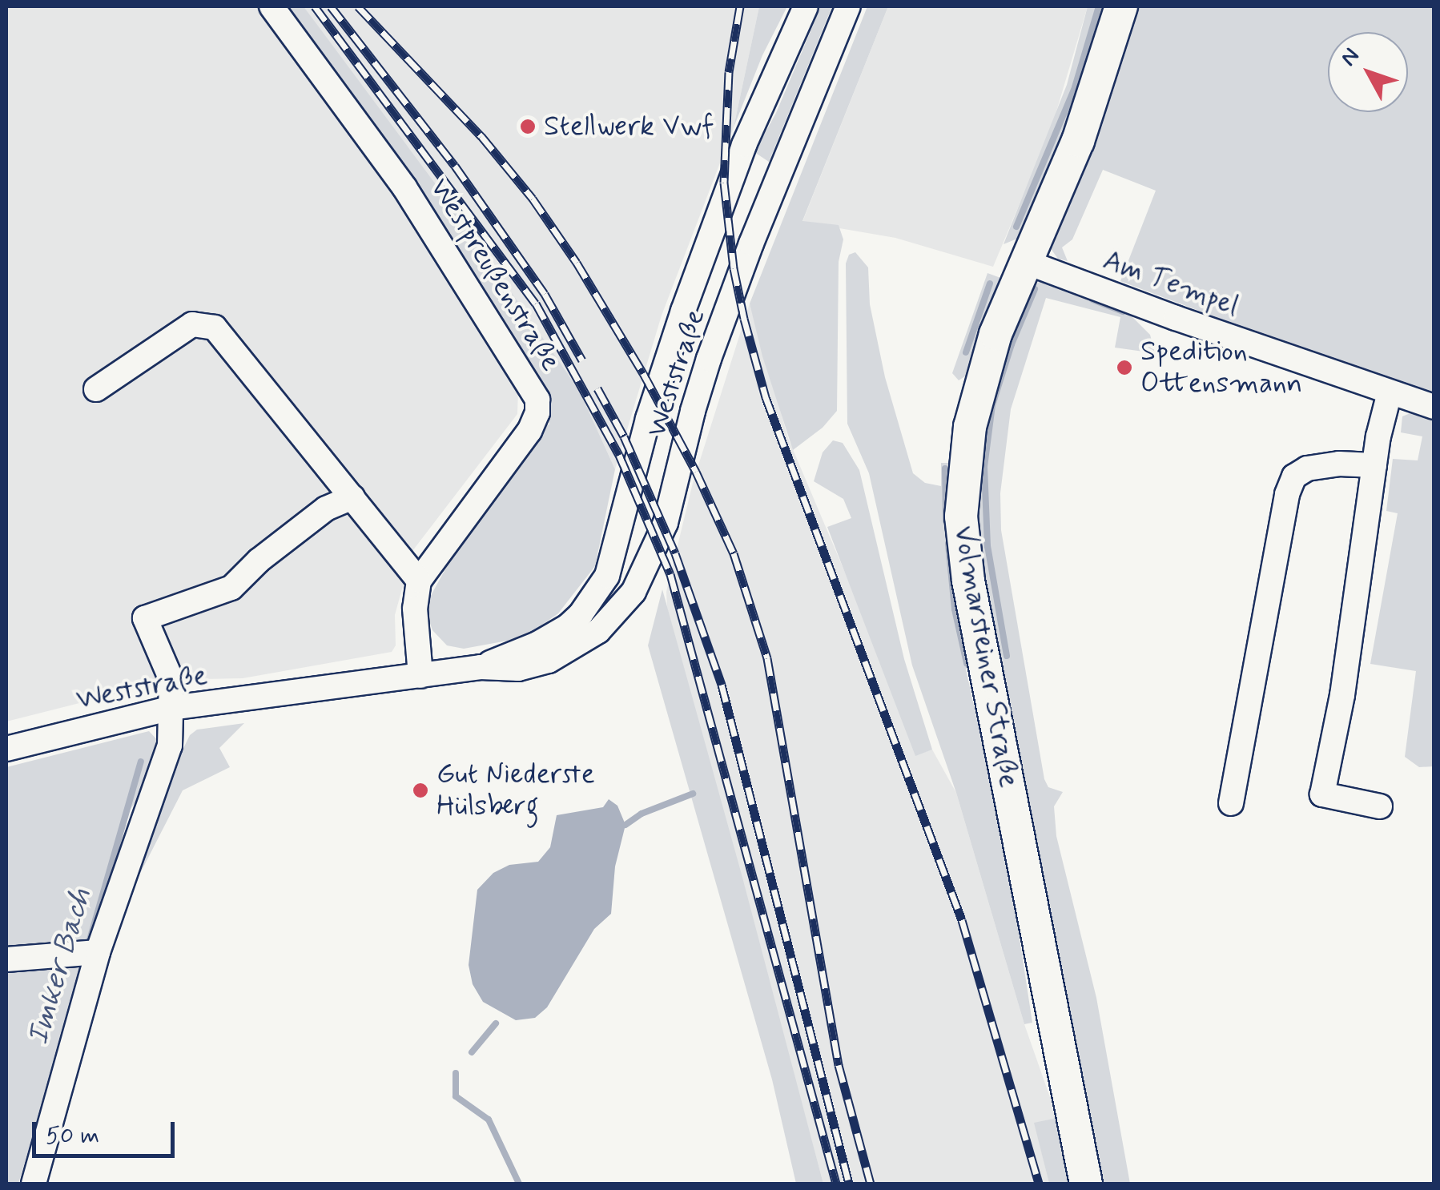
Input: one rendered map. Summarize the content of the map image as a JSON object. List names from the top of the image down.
{
  "streets": {
    "main road": ["Volmarsteiner Straße"],
    "street": ["Westpreußenstraße", "Am Tempel", "Weststraße"]
  },
  "crossings": [
    ["Am Tempel", "Volmarsteiner Straße"]
  ],
  "water": ["Imker Bach"],
  "places": ["Stellwerk Vwf", "Spedition Ottensmann", "Gut Niederste Hülsberg"],
  "scale_bar": "50 m",
  "north": "top left"
}
